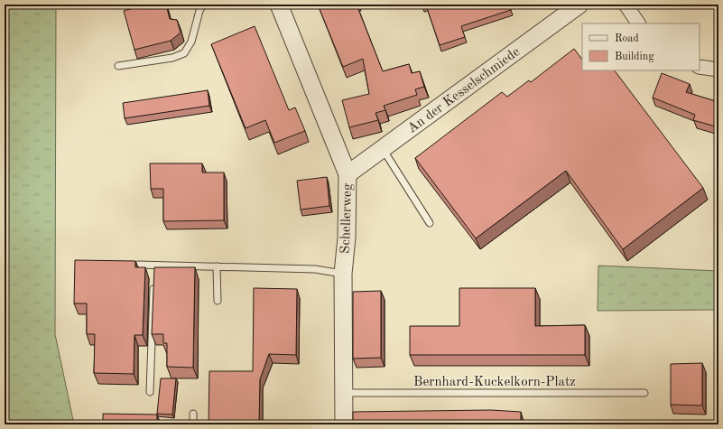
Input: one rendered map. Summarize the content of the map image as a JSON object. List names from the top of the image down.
{
  "streets": {
    "street": ["An der Kesselschmiede", "Schellerweg"],
    "lane": ["Bernhard-Kuckelkorn-Platz"]
  },
  "crossings": [
    ["An der Kesselschmiede", "Schellerweg"],
    ["Schellerweg", "Bernhard-Kuckelkorn-Platz"]
  ],
  "legend": ["Road", "Building"]
}
